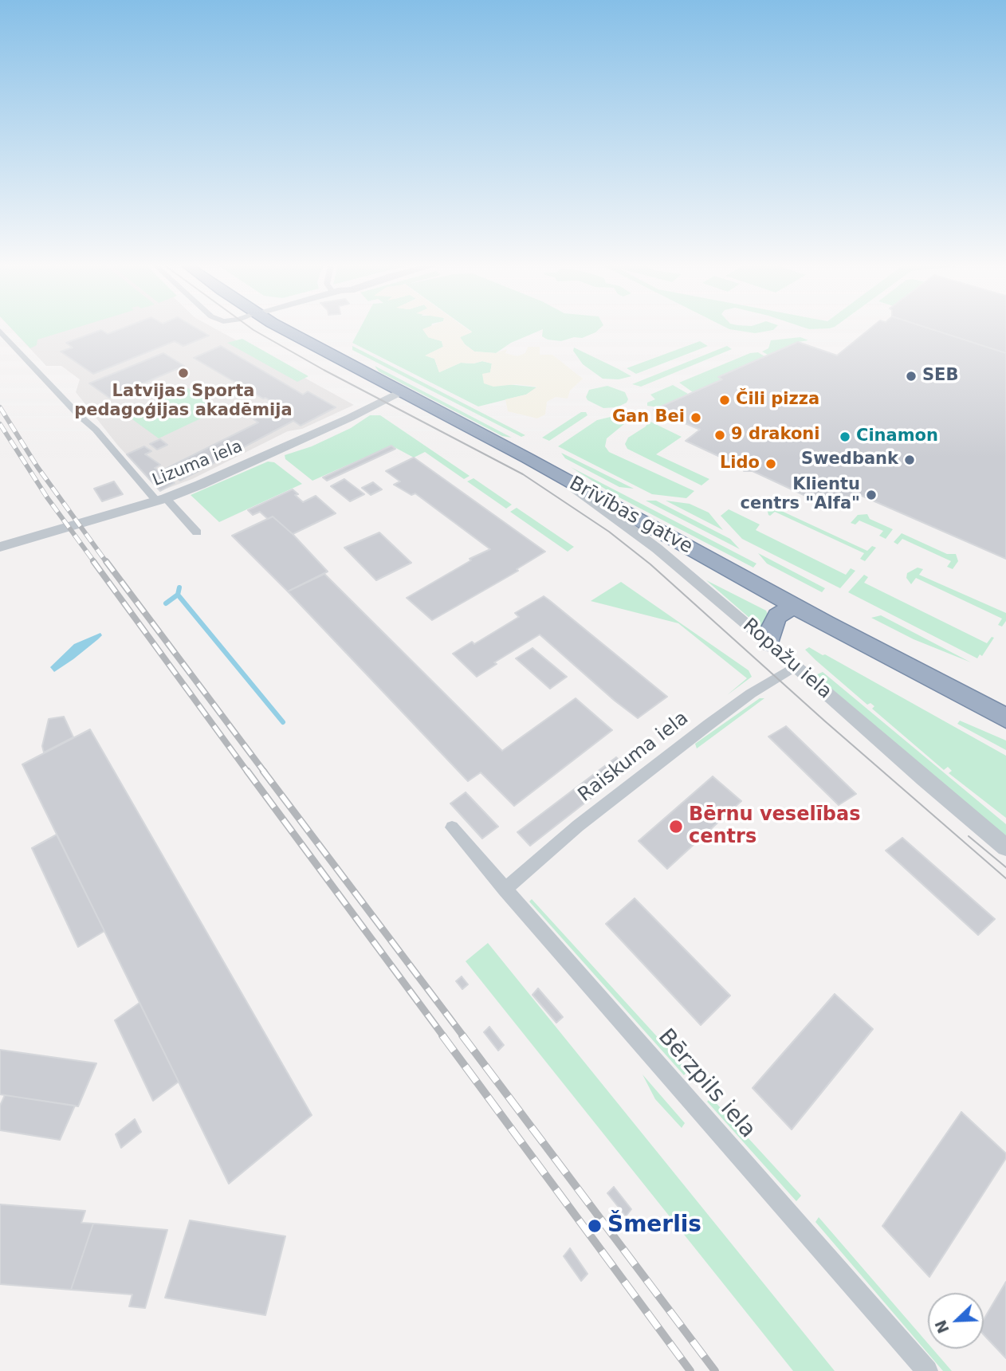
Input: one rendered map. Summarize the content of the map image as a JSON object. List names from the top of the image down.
{
  "streets": {
    "highway": ["Brīvības gatve"],
    "street": [
      "Lizuma iela",
      "Ropažu iela",
      "Raiskuma iela",
      "Bērzpils iela"
    ]
  },
  "crossings": [
    ["Lizuma iela", "Brīvības gatve"],
    ["Brīvības gatve", "Ropažu iela"],
    ["Ropažu iela", "Raiskuma iela"],
    ["Raiskuma iela", "Bērzpils iela"]
  ],
  "places": [
    "Latvijas Sporta pedagoģijas akadēmija",
    "SEB",
    "Čili pizza",
    "Gan Bei",
    "9 drakoni",
    "Cinamon",
    "Swedbank",
    "Lido",
    "Klientu centrs \"Alfa\"",
    "Bērnu veselības centrs",
    "Šmerlis"
  ],
  "north": "bottom left"
}
